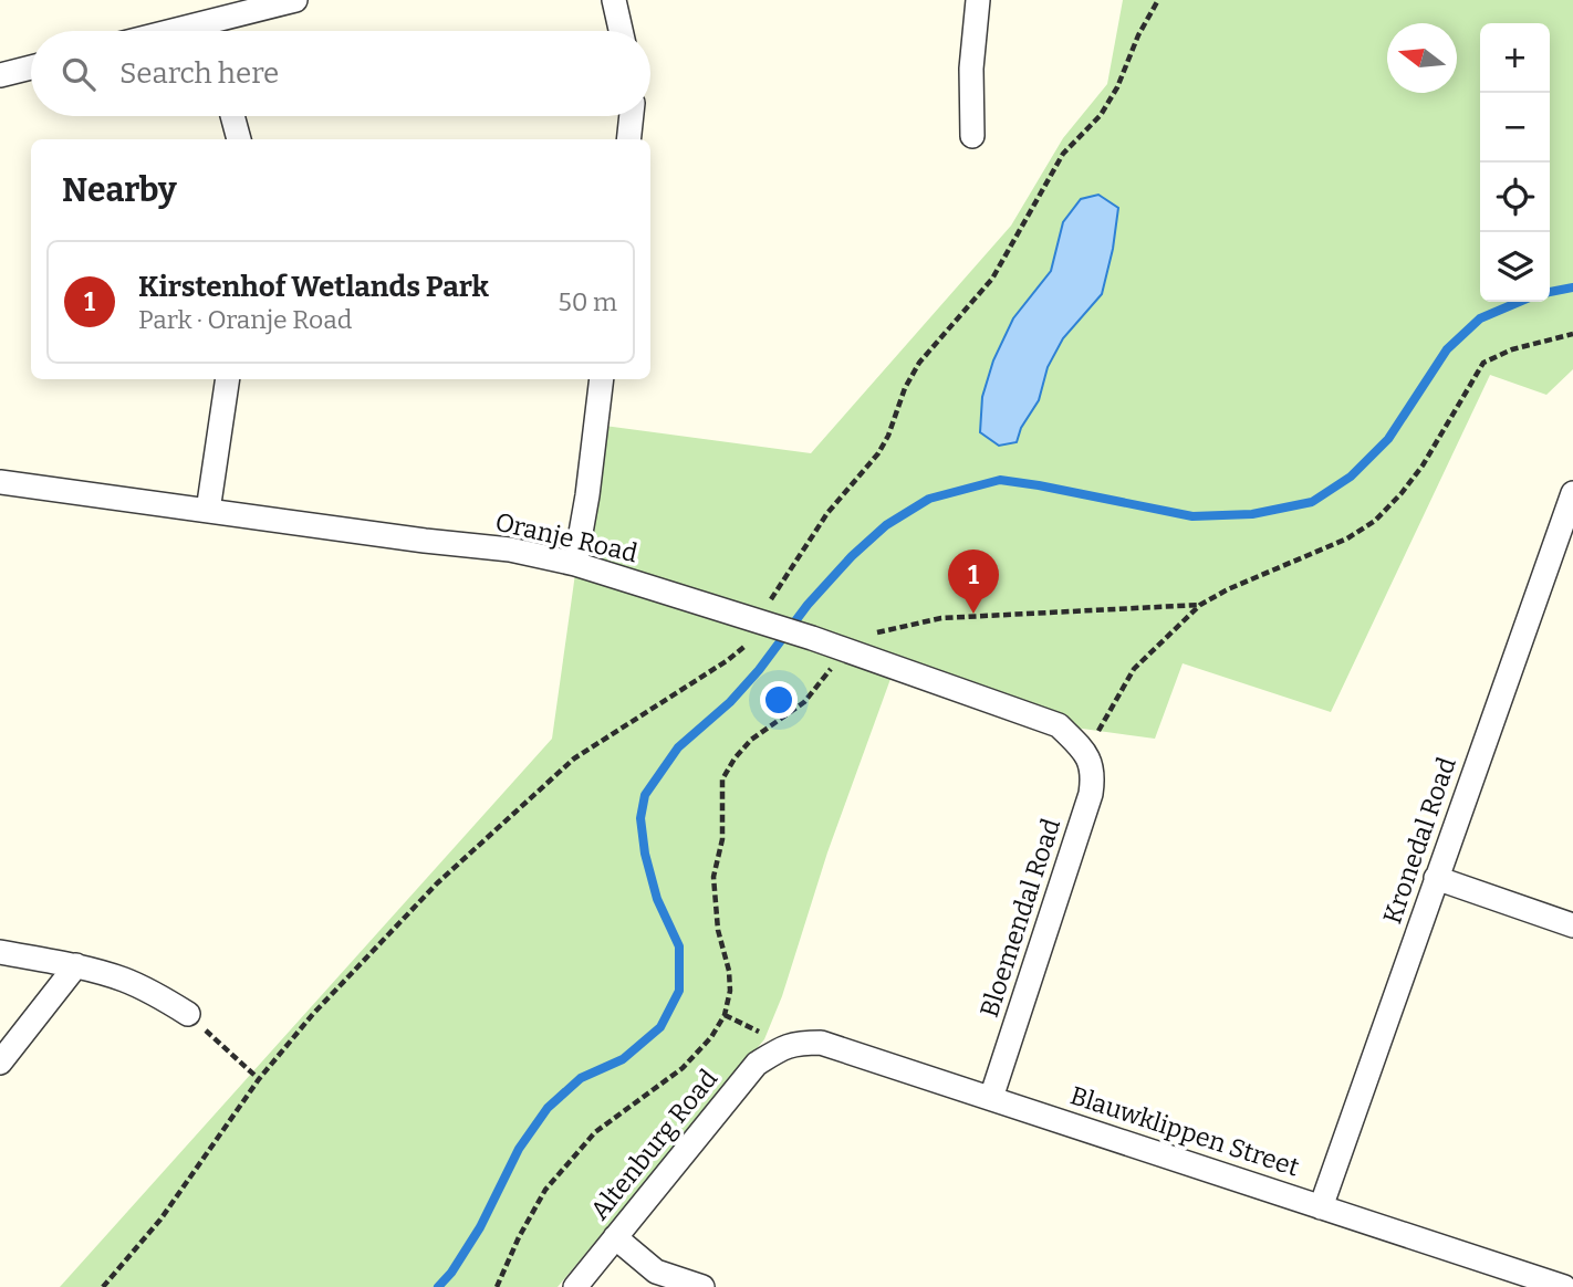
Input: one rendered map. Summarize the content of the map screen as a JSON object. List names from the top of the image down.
{
  "streets": {
    "street": [
      "Oranje Road",
      "Kronedal Road",
      "Bloemendal Road",
      "Blauwklippen Street",
      "Altenburg Road"
    ]
  },
  "crossings": [
    ["Oranje Road", "Bloemendal Road"],
    ["Kronedal Road", "Blauwklippen Street"],
    ["Bloemendal Road", "Blauwklippen Street"],
    ["Blauwklippen Street", "Altenburg Road"]
  ],
  "north": "left",
  "page": {
    "map_buttons": ["+", "−"],
    "search": "Search here",
    "heading": "Nearby",
    "list": [
      {
        "mark": "1",
        "name": "Kirstenhof Wetlands Park",
        "note": "Park · Oranje Road",
        "value": "50 m"
      }
    ],
    "pins": "1"
  }
}
